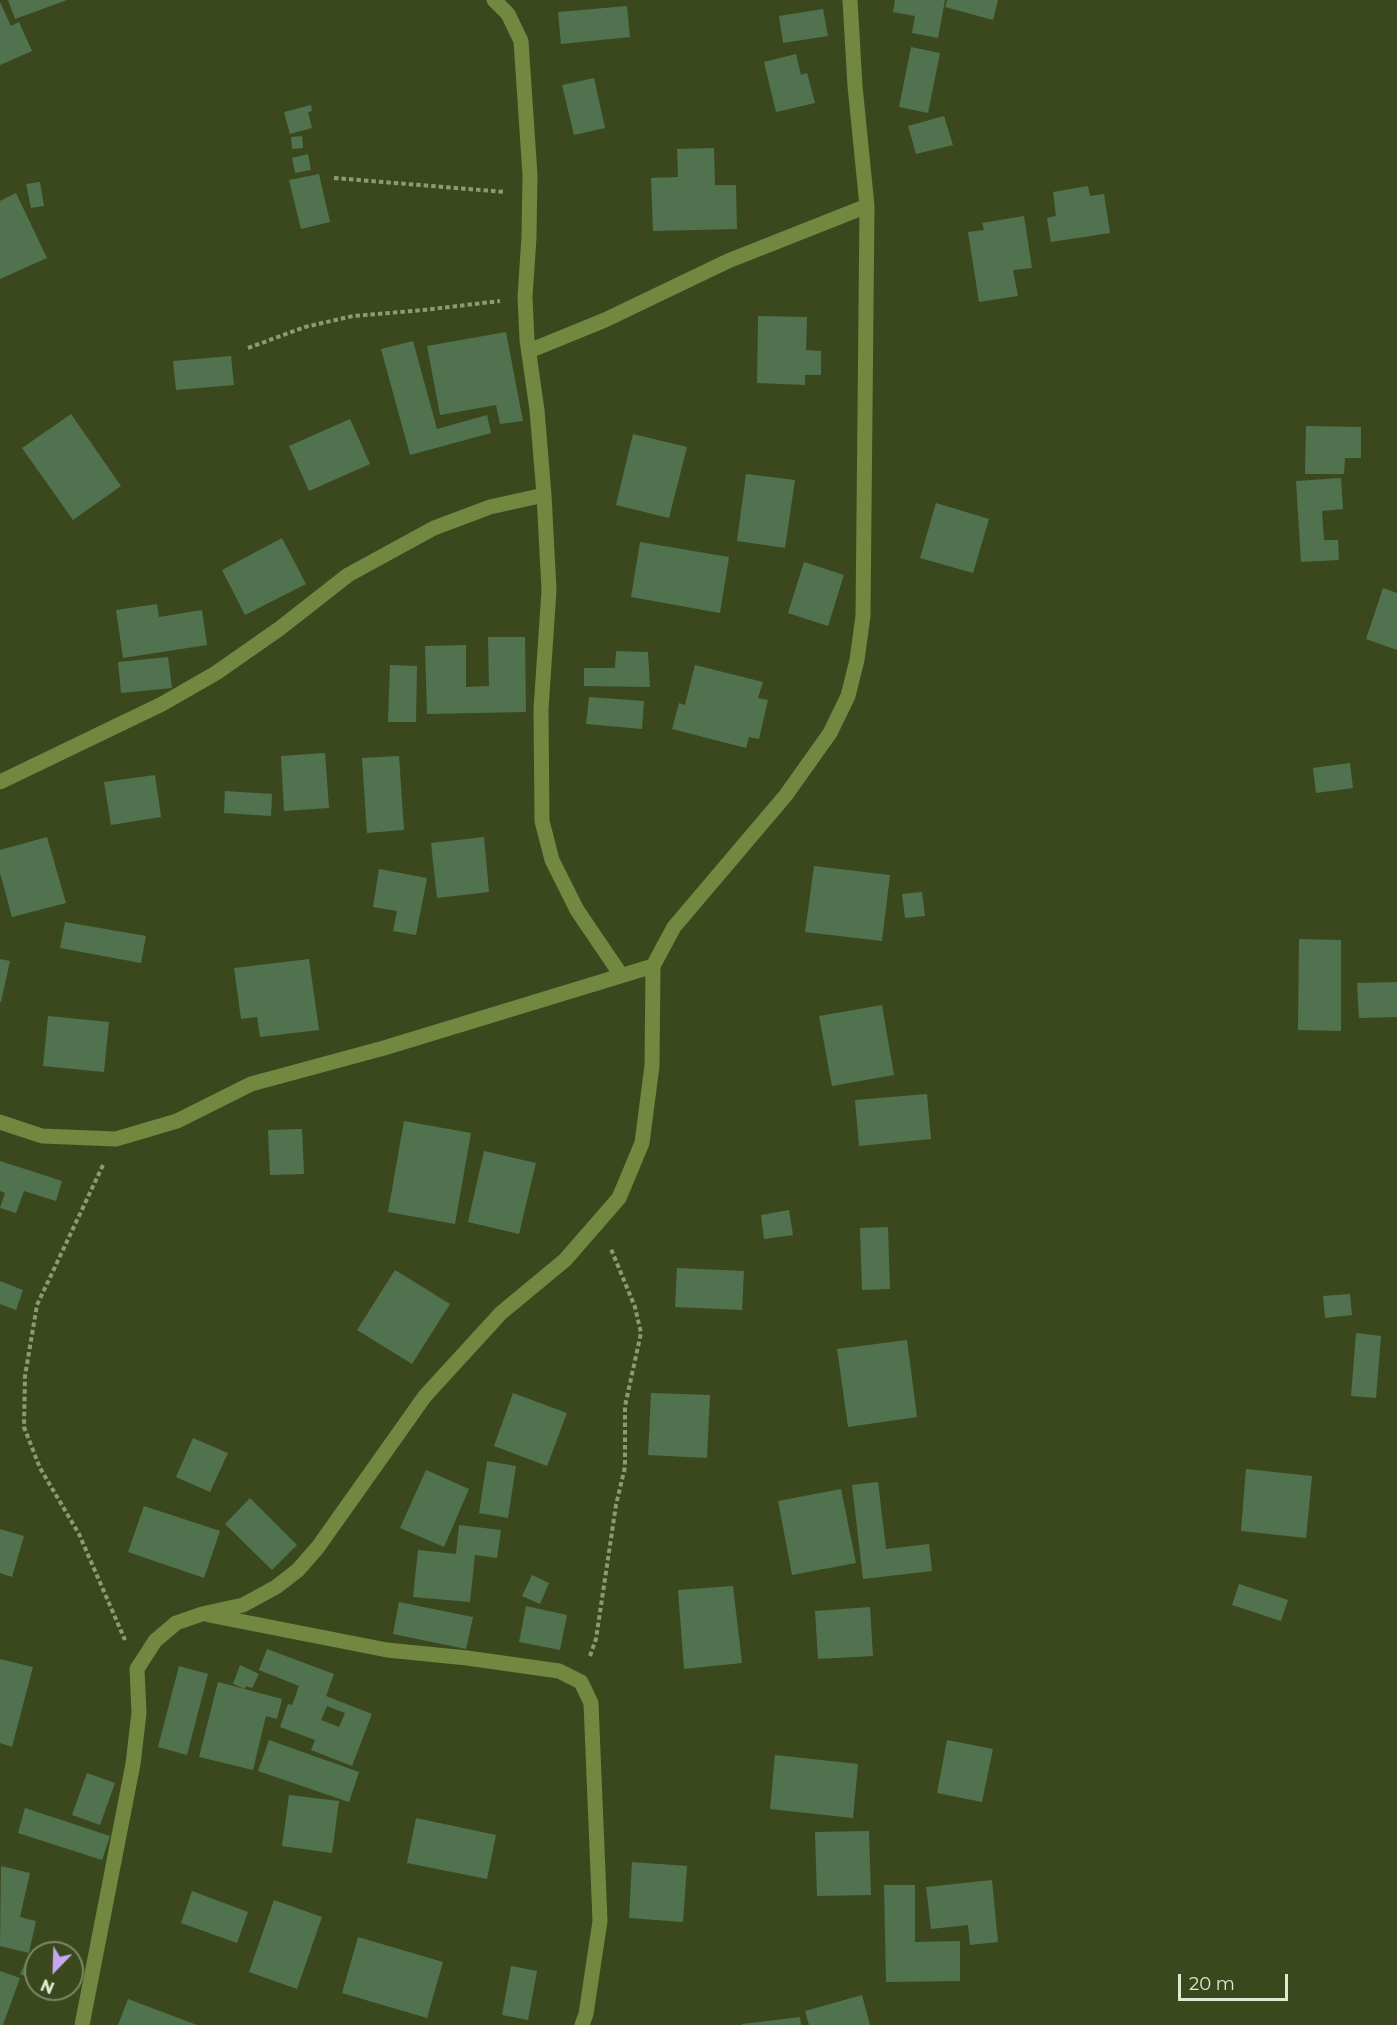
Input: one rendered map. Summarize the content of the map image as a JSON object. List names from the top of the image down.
{
  "scale_bar": "20 m",
  "north": "bottom left"
}
